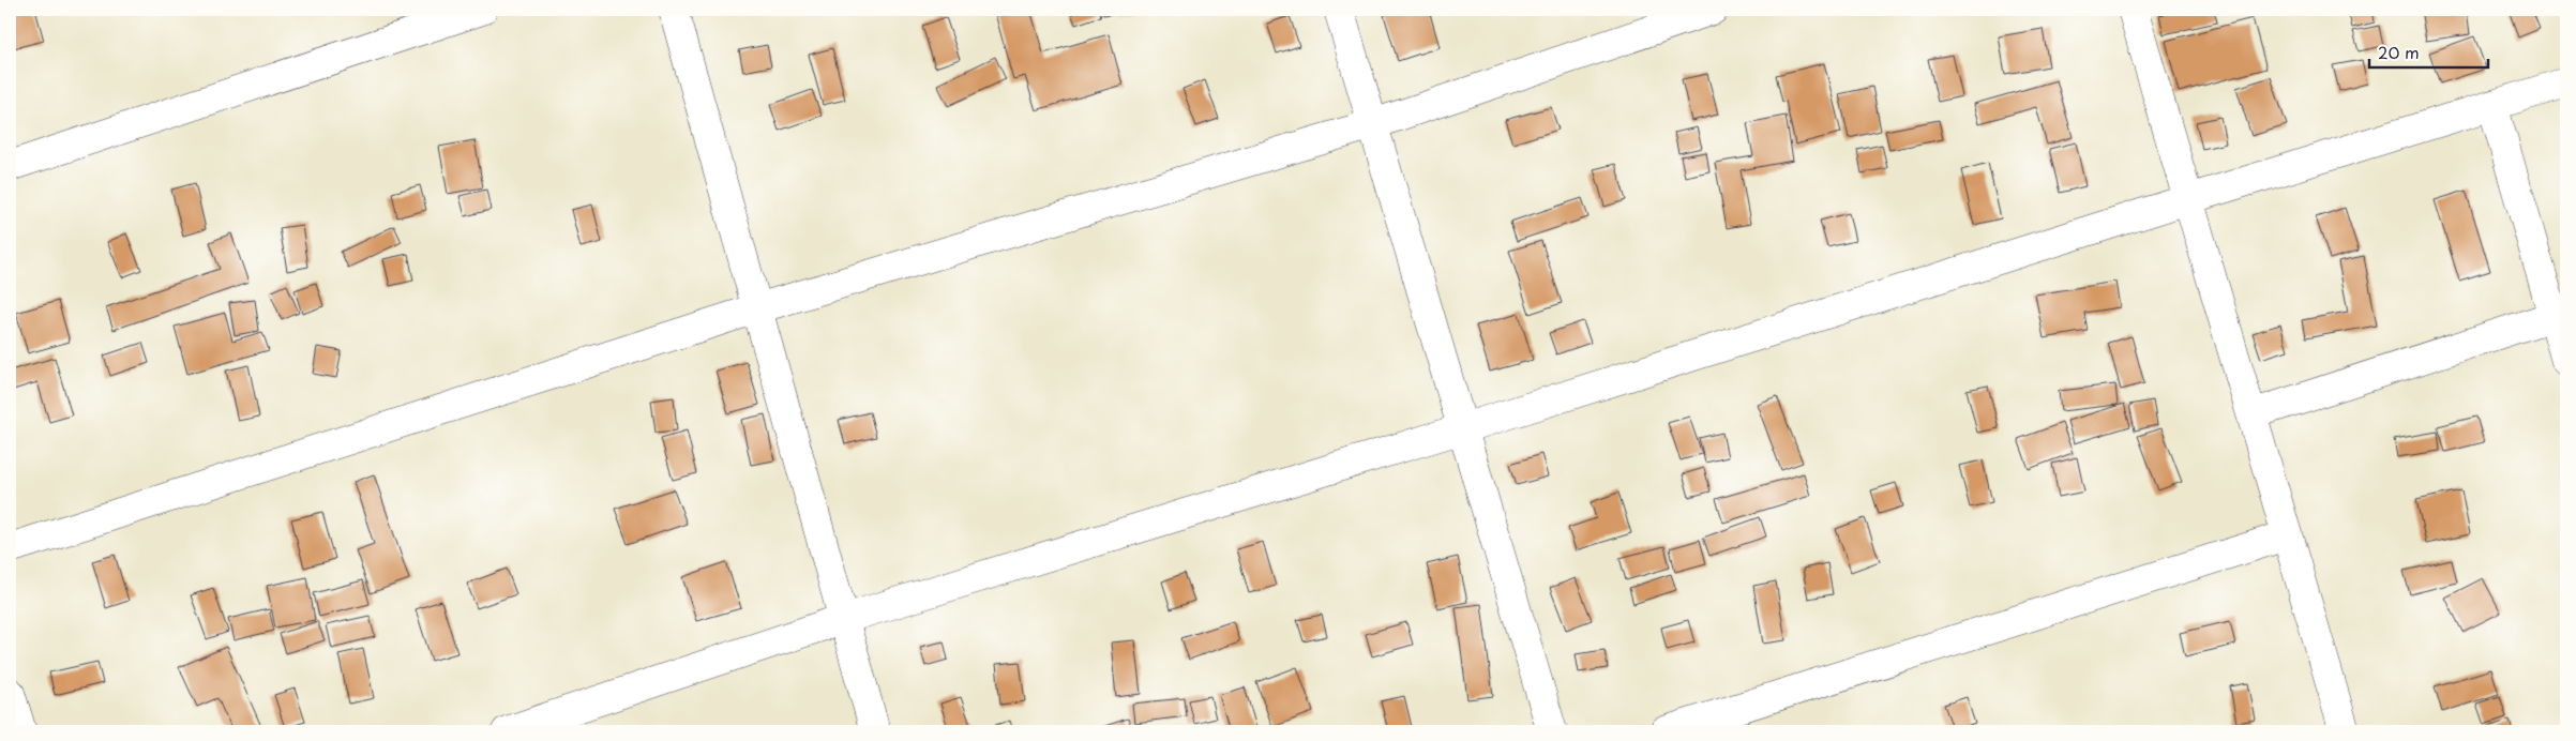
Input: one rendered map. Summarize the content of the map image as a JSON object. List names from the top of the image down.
{
  "scale_bar": "20 m"
}
